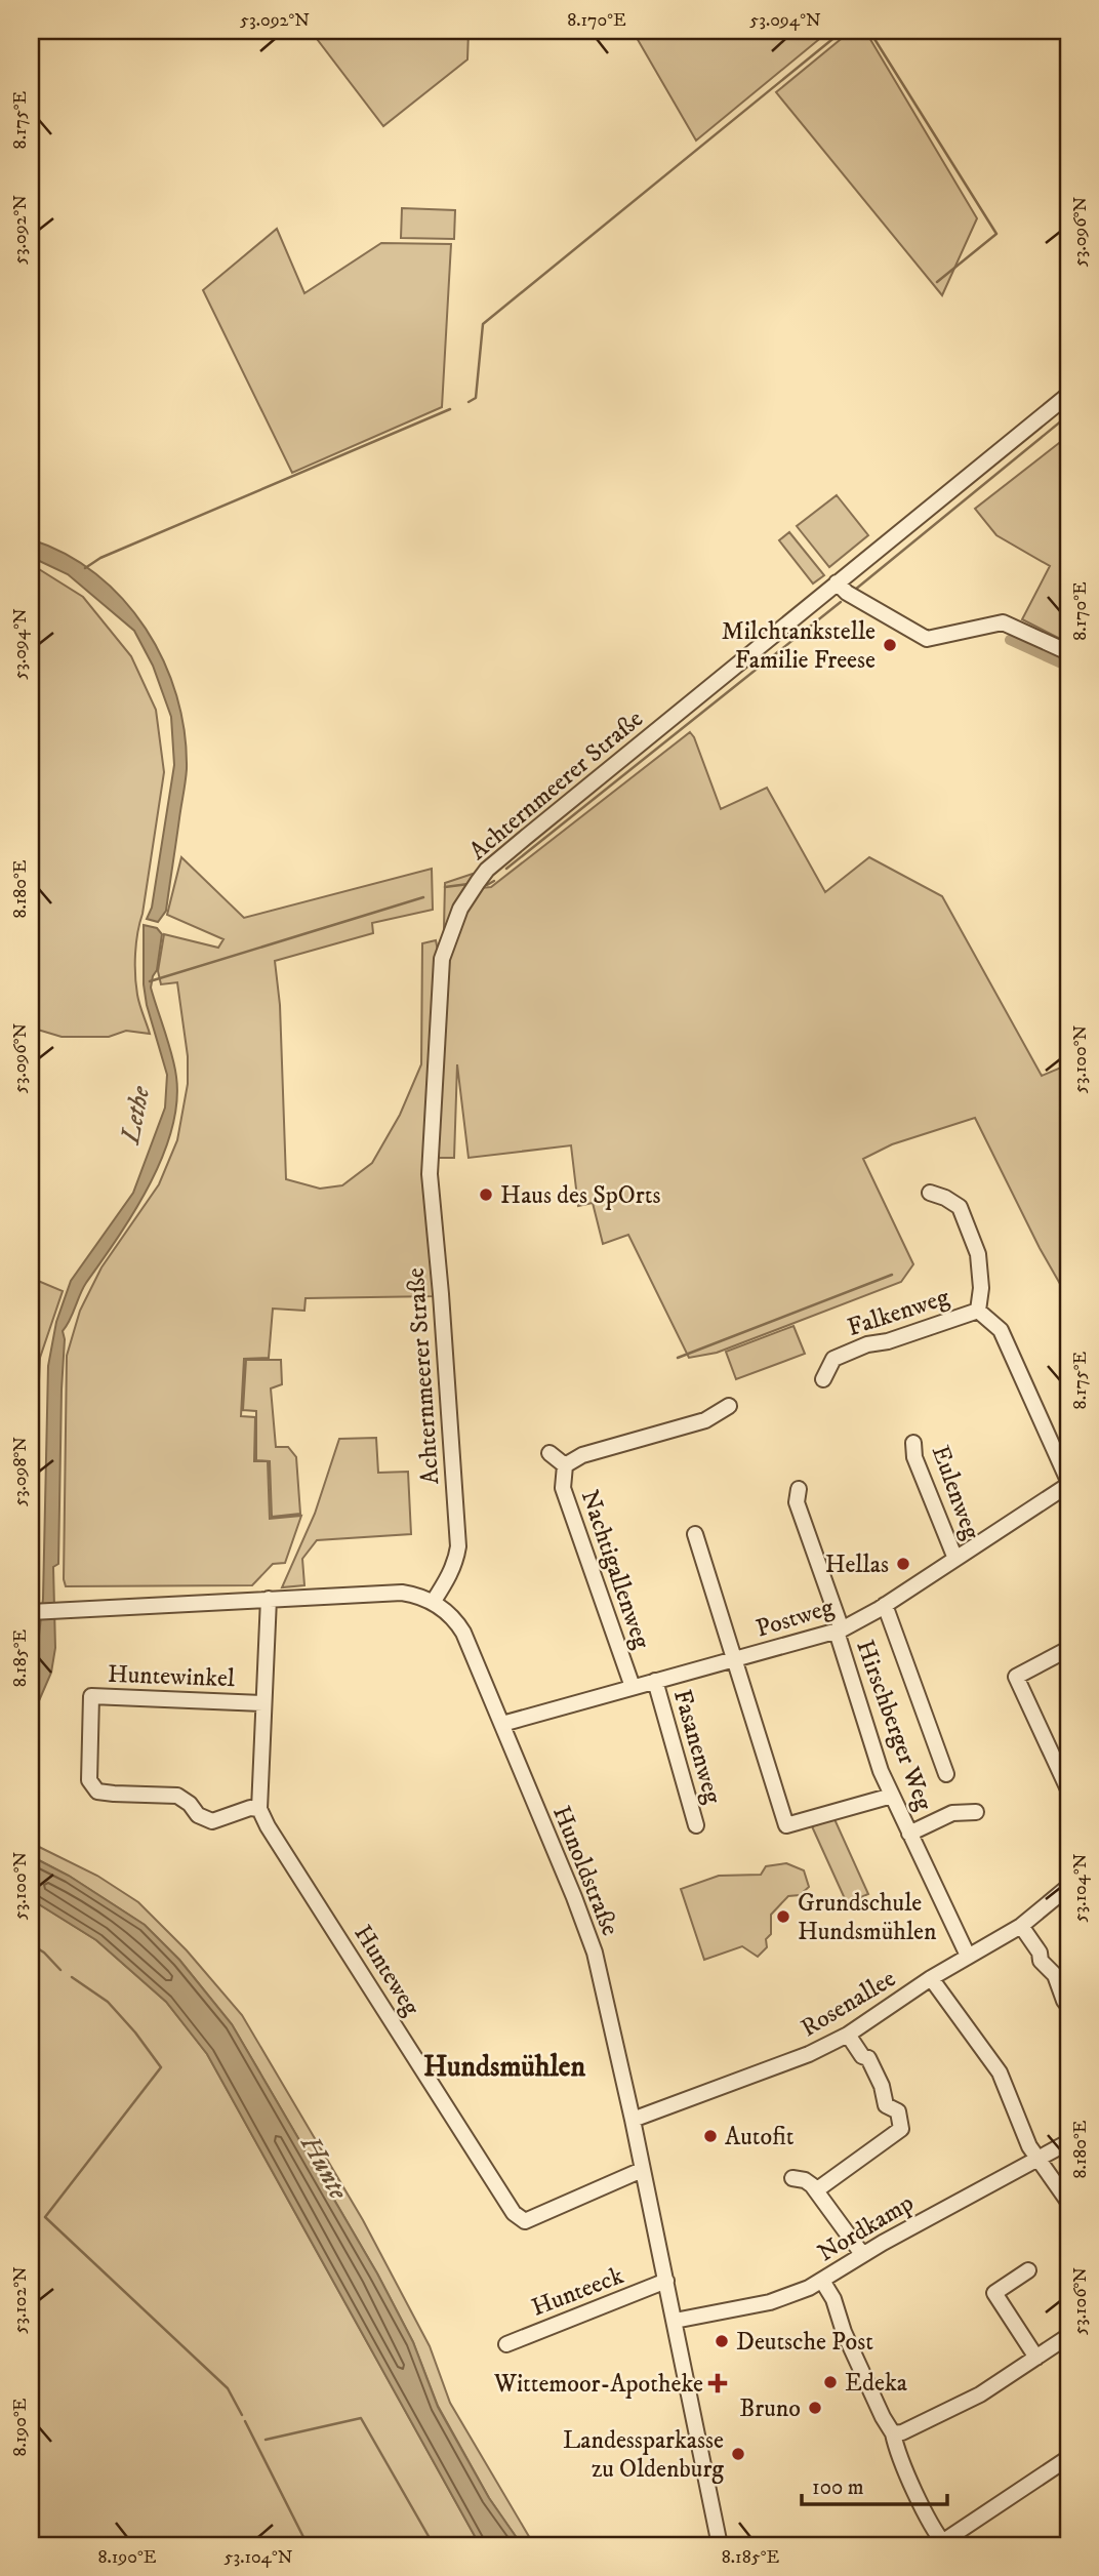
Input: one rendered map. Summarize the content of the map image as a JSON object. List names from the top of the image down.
{
  "streets": {
    "street": [
      "Achternmeerer Straße",
      "Falkenweg",
      "Eulenweg",
      "Nachtigallenweg",
      "Postweg",
      "Huntewinkel",
      "Hirschberger Weg",
      "Fasanenweg",
      "Hunoldstraße",
      "Hunteweg",
      "Rosenallee",
      "Nordkamp",
      "Hunteeck"
    ]
  },
  "crossings": [
    ["Achternmeerer Straße", "Hunoldstraße"],
    ["Falkenweg", "Postweg"],
    ["Eulenweg", "Postweg"],
    ["Nachtigallenweg", "Postweg"],
    ["Postweg", "Hirschberger Weg"],
    ["Postweg", "Fasanenweg"],
    ["Postweg", "Hunoldstraße"],
    ["Huntewinkel", "Hunteweg"],
    ["Hirschberger Weg", "Rosenallee"],
    ["Hunoldstraße", "Hunteweg"],
    ["Hunoldstraße", "Rosenallee"],
    ["Hunoldstraße", "Nordkamp"],
    ["Hunoldstraße", "Hunteeck"]
  ],
  "districts": ["Hundsmühlen"],
  "water": ["Lethe", "Hunte"],
  "places": {
    "other": [
      "Milchtankstelle Familie Freese",
      "Haus des SpOrts",
      "Hellas",
      "Grundschule Hundsmühlen",
      "Autofit",
      "Deutsche Post",
      "Edeka",
      "Bruno",
      "Landessparkasse zu Oldenburg"
    ],
    "health": ["Wittemoor-Apotheke"]
  },
  "scale_bar": "100 m",
  "coordinates": [
    "53.092°N",
    "8.170°E",
    "53.094°N",
    "8.175°E",
    "53.096°N",
    "8.180°E",
    "53.100°N",
    "53.098°N",
    "8.185°E",
    "53.104°N",
    "53.102°N",
    "53.106°N",
    "8.190°E"
  ]
}
